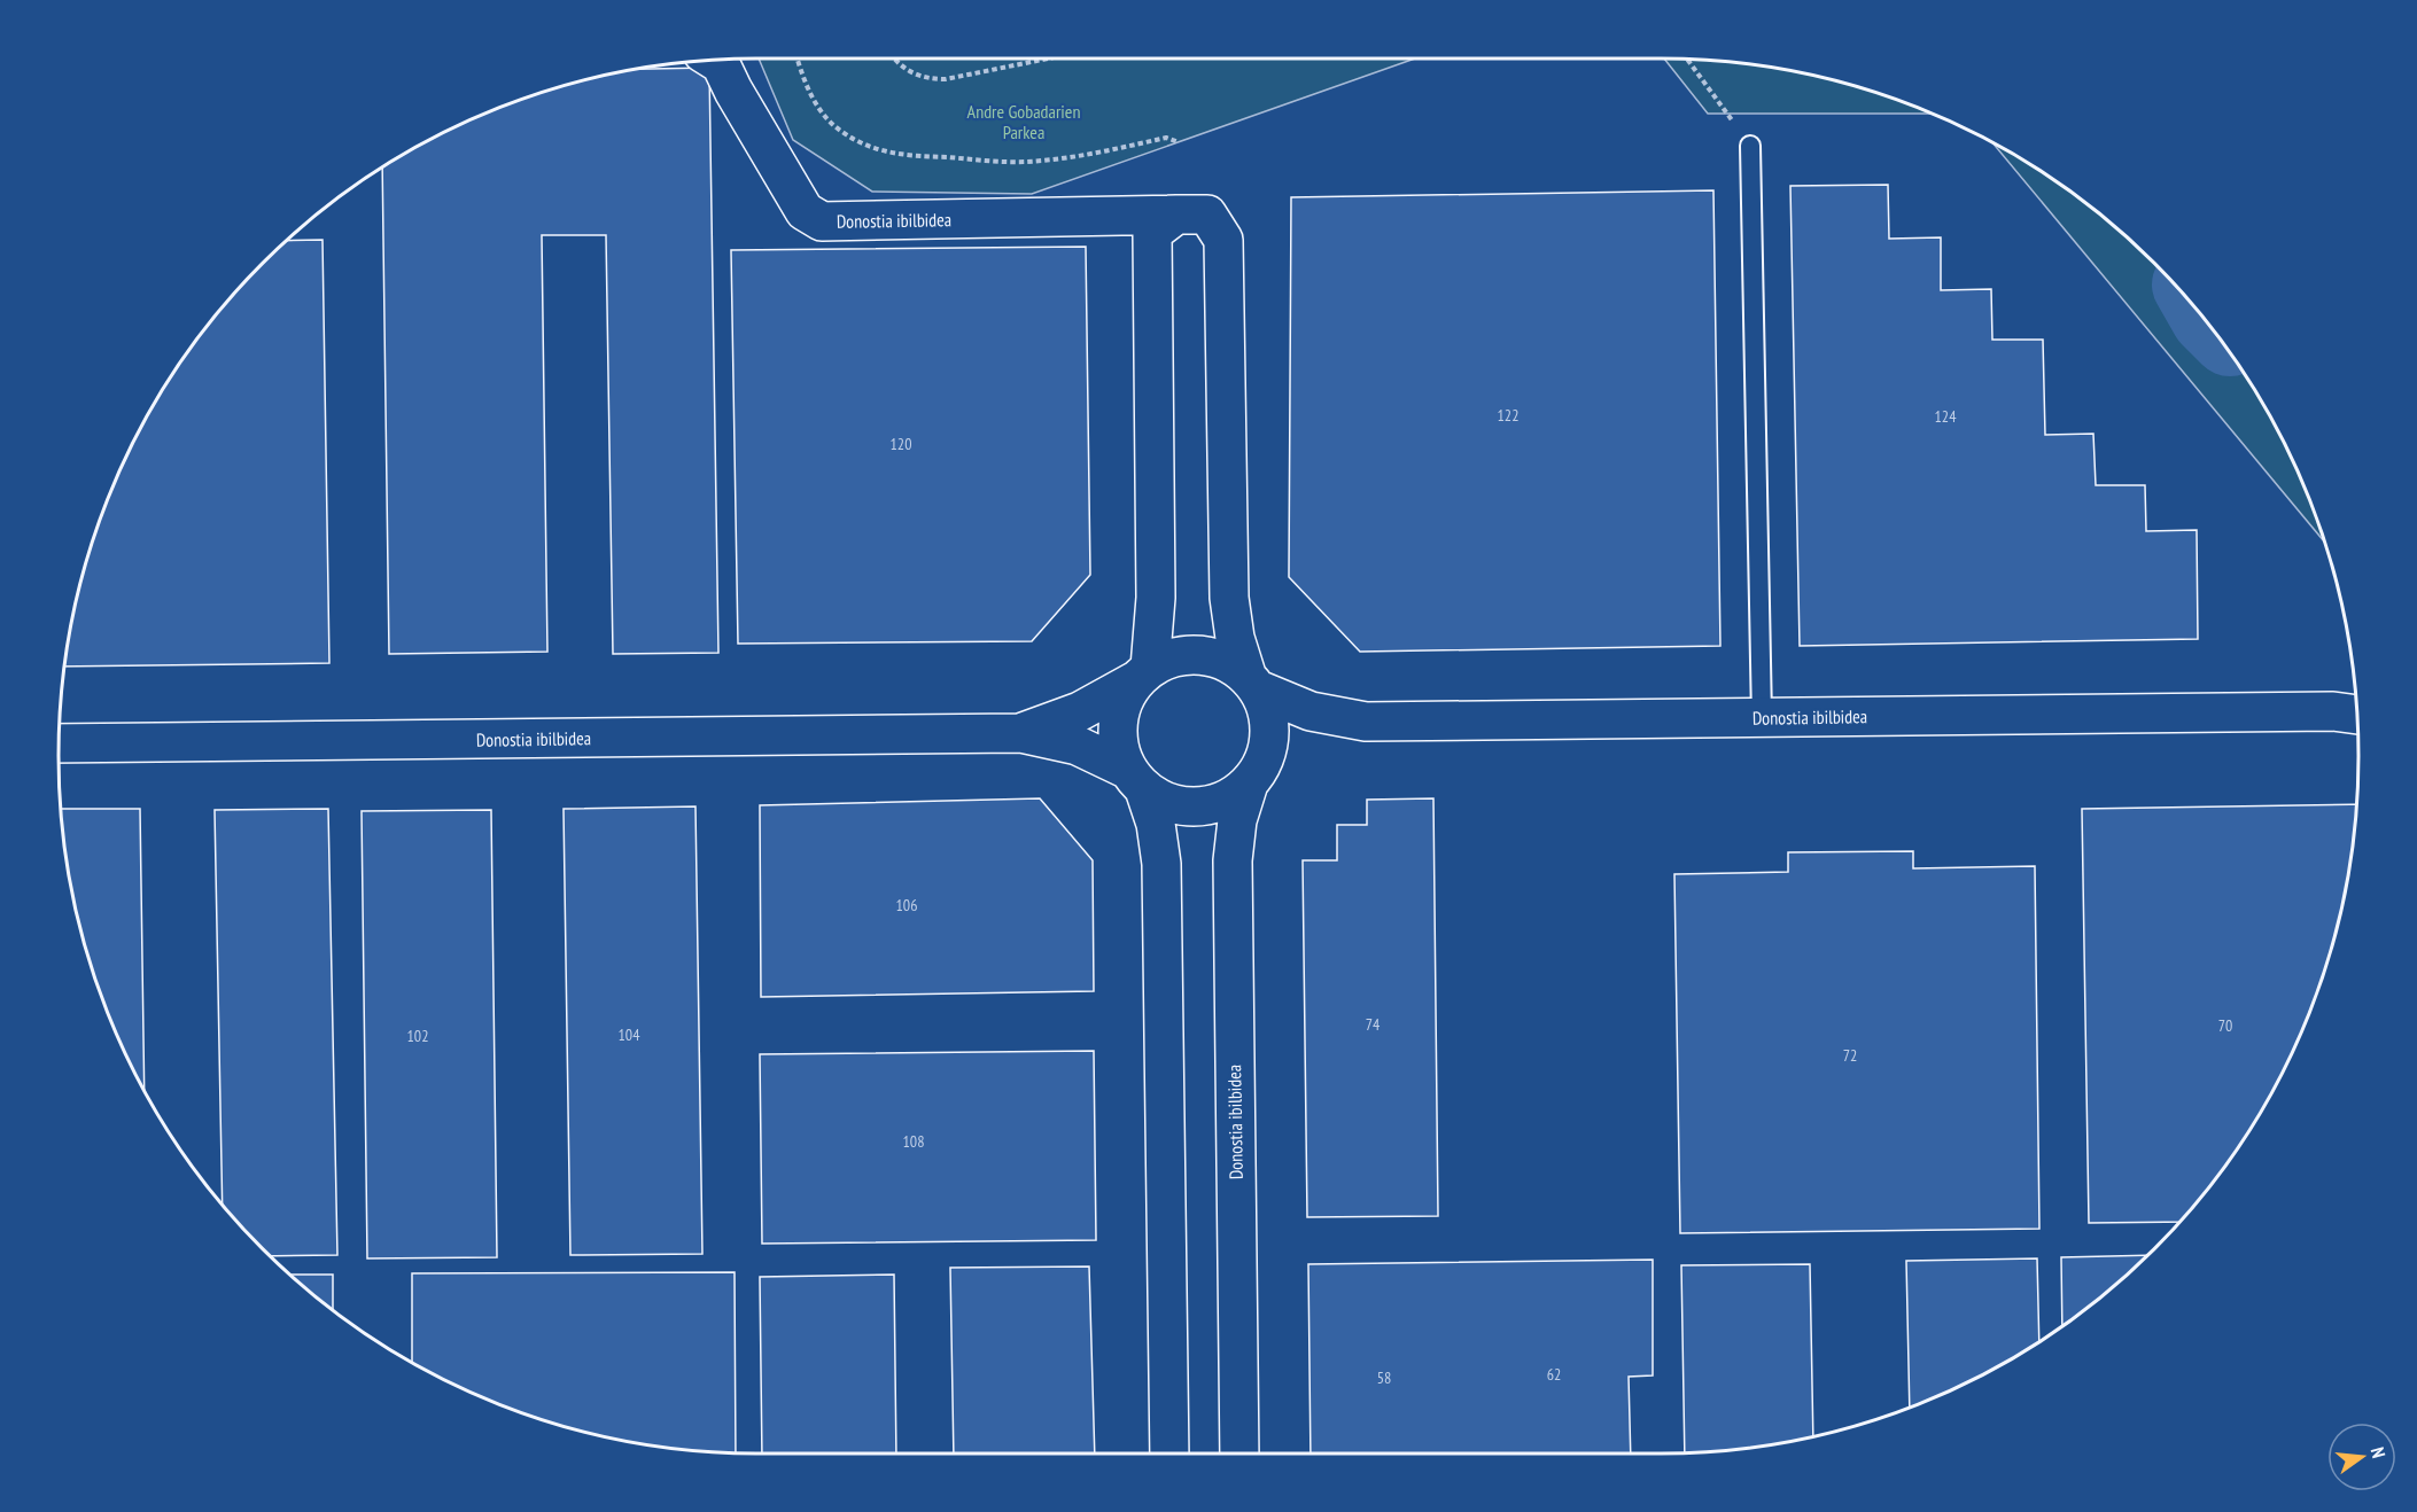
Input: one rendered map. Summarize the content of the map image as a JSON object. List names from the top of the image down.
{
  "streets": {
    "street": ["Donostia ibilbidea"]
  },
  "parks": ["Andre Gobadarien Parkea"],
  "house_numbers": [
    "122",
    "124",
    "120",
    "106",
    "74",
    "70",
    "104",
    "102",
    "72",
    "108",
    "62",
    "58"
  ],
  "north": "right"
}
